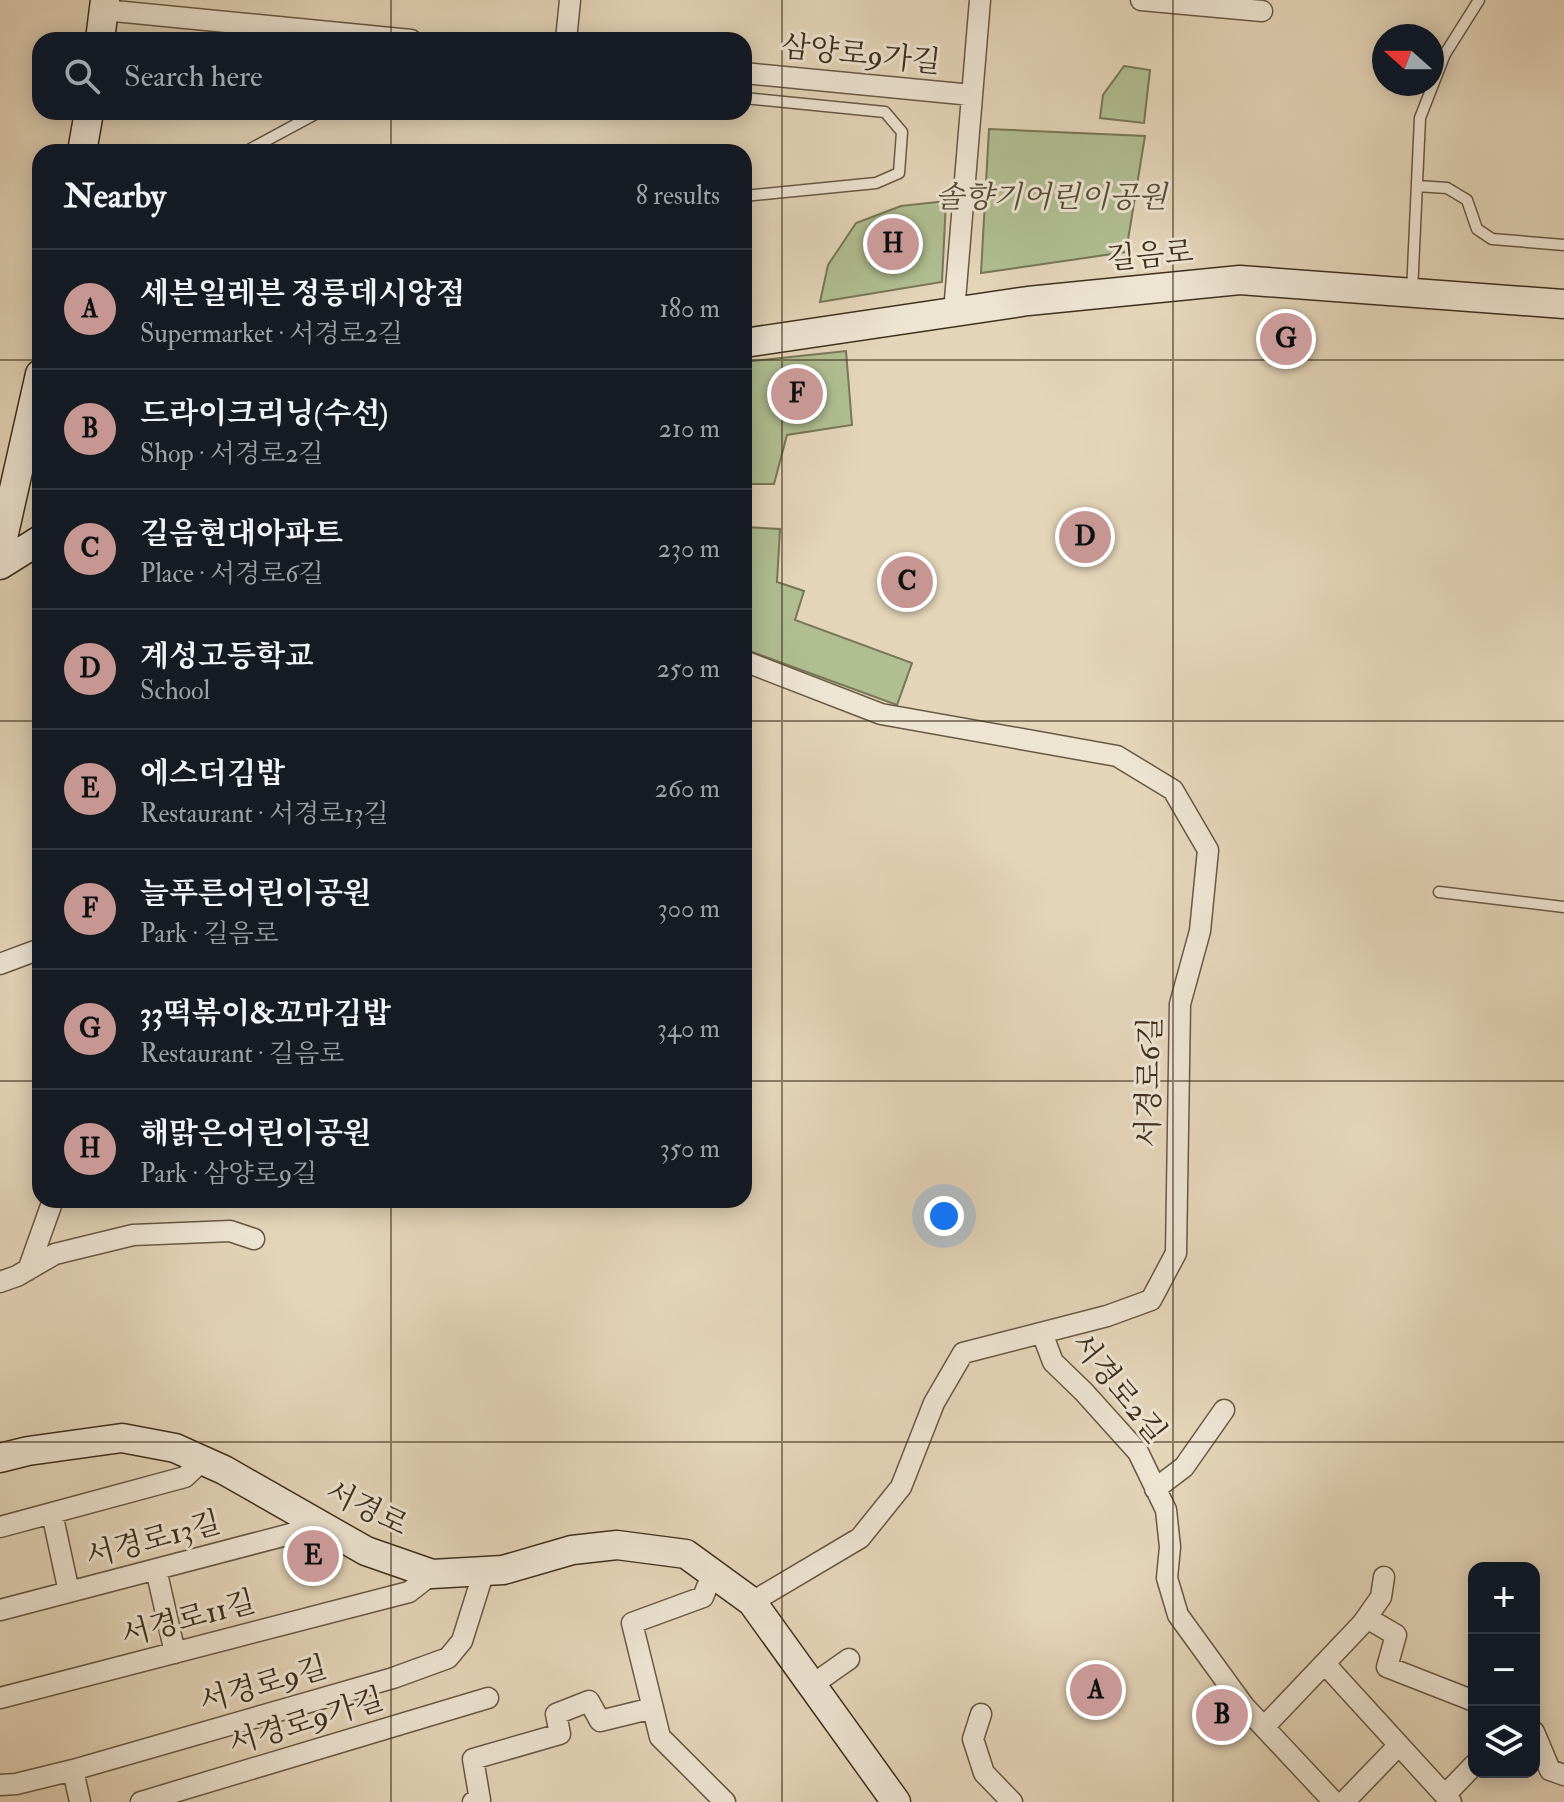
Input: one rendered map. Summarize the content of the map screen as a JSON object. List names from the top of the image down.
{
  "streets": {
    "street": [
      "삼양로9가길",
      "길음로",
      "서경로6길",
      "서경로2길",
      "서경로",
      "서경로13길",
      "서경로11길",
      "서경로9길",
      "서경로9가길"
    ]
  },
  "crossings": [
    ["서경로6길", "서경로2길"],
    ["서경로6길", "서경로"],
    ["서경로", "서경로13길"],
    ["서경로", "서경로11길"],
    ["서경로", "서경로9길"]
  ],
  "parks": ["솔향기어린이공원"],
  "north": "left",
  "page": {
    "search": "Search here",
    "heading": ["Nearby", "8 results"],
    "pins": [
      "H",
      "G",
      "F",
      "D",
      "C",
      "E",
      "A",
      "B"
    ],
    "list": [
      {
        "mark": "A",
        "name": "세븐일레븐 정릉데시앙점",
        "note": "Supermarket · 서경로2길",
        "value": "180 m"
      },
      {
        "mark": "B",
        "name": "드라이크리닝(수선)",
        "note": "Shop · 서경로2길",
        "value": "210 m"
      },
      {
        "mark": "C",
        "name": "길음현대아파트",
        "note": "Place · 서경로6길",
        "value": "230 m"
      },
      {
        "mark": "D",
        "name": "계성고등학교",
        "note": "School",
        "value": "250 m"
      },
      {
        "mark": "E",
        "name": "에스더김밥",
        "note": "Restaurant · 서경로13길",
        "value": "260 m"
      },
      {
        "mark": "F",
        "name": "늘푸른어린이공원",
        "note": "Park · 길음로",
        "value": "300 m"
      },
      {
        "mark": "G",
        "name": "33떡볶이&꼬마김밥",
        "note": "Restaurant · 길음로",
        "value": "340 m"
      },
      {
        "mark": "H",
        "name": "해맑은어린이공원",
        "note": "Park · 삼양로9길",
        "value": "350 m"
      }
    ],
    "map_buttons": ["+", "−"]
  }
}
